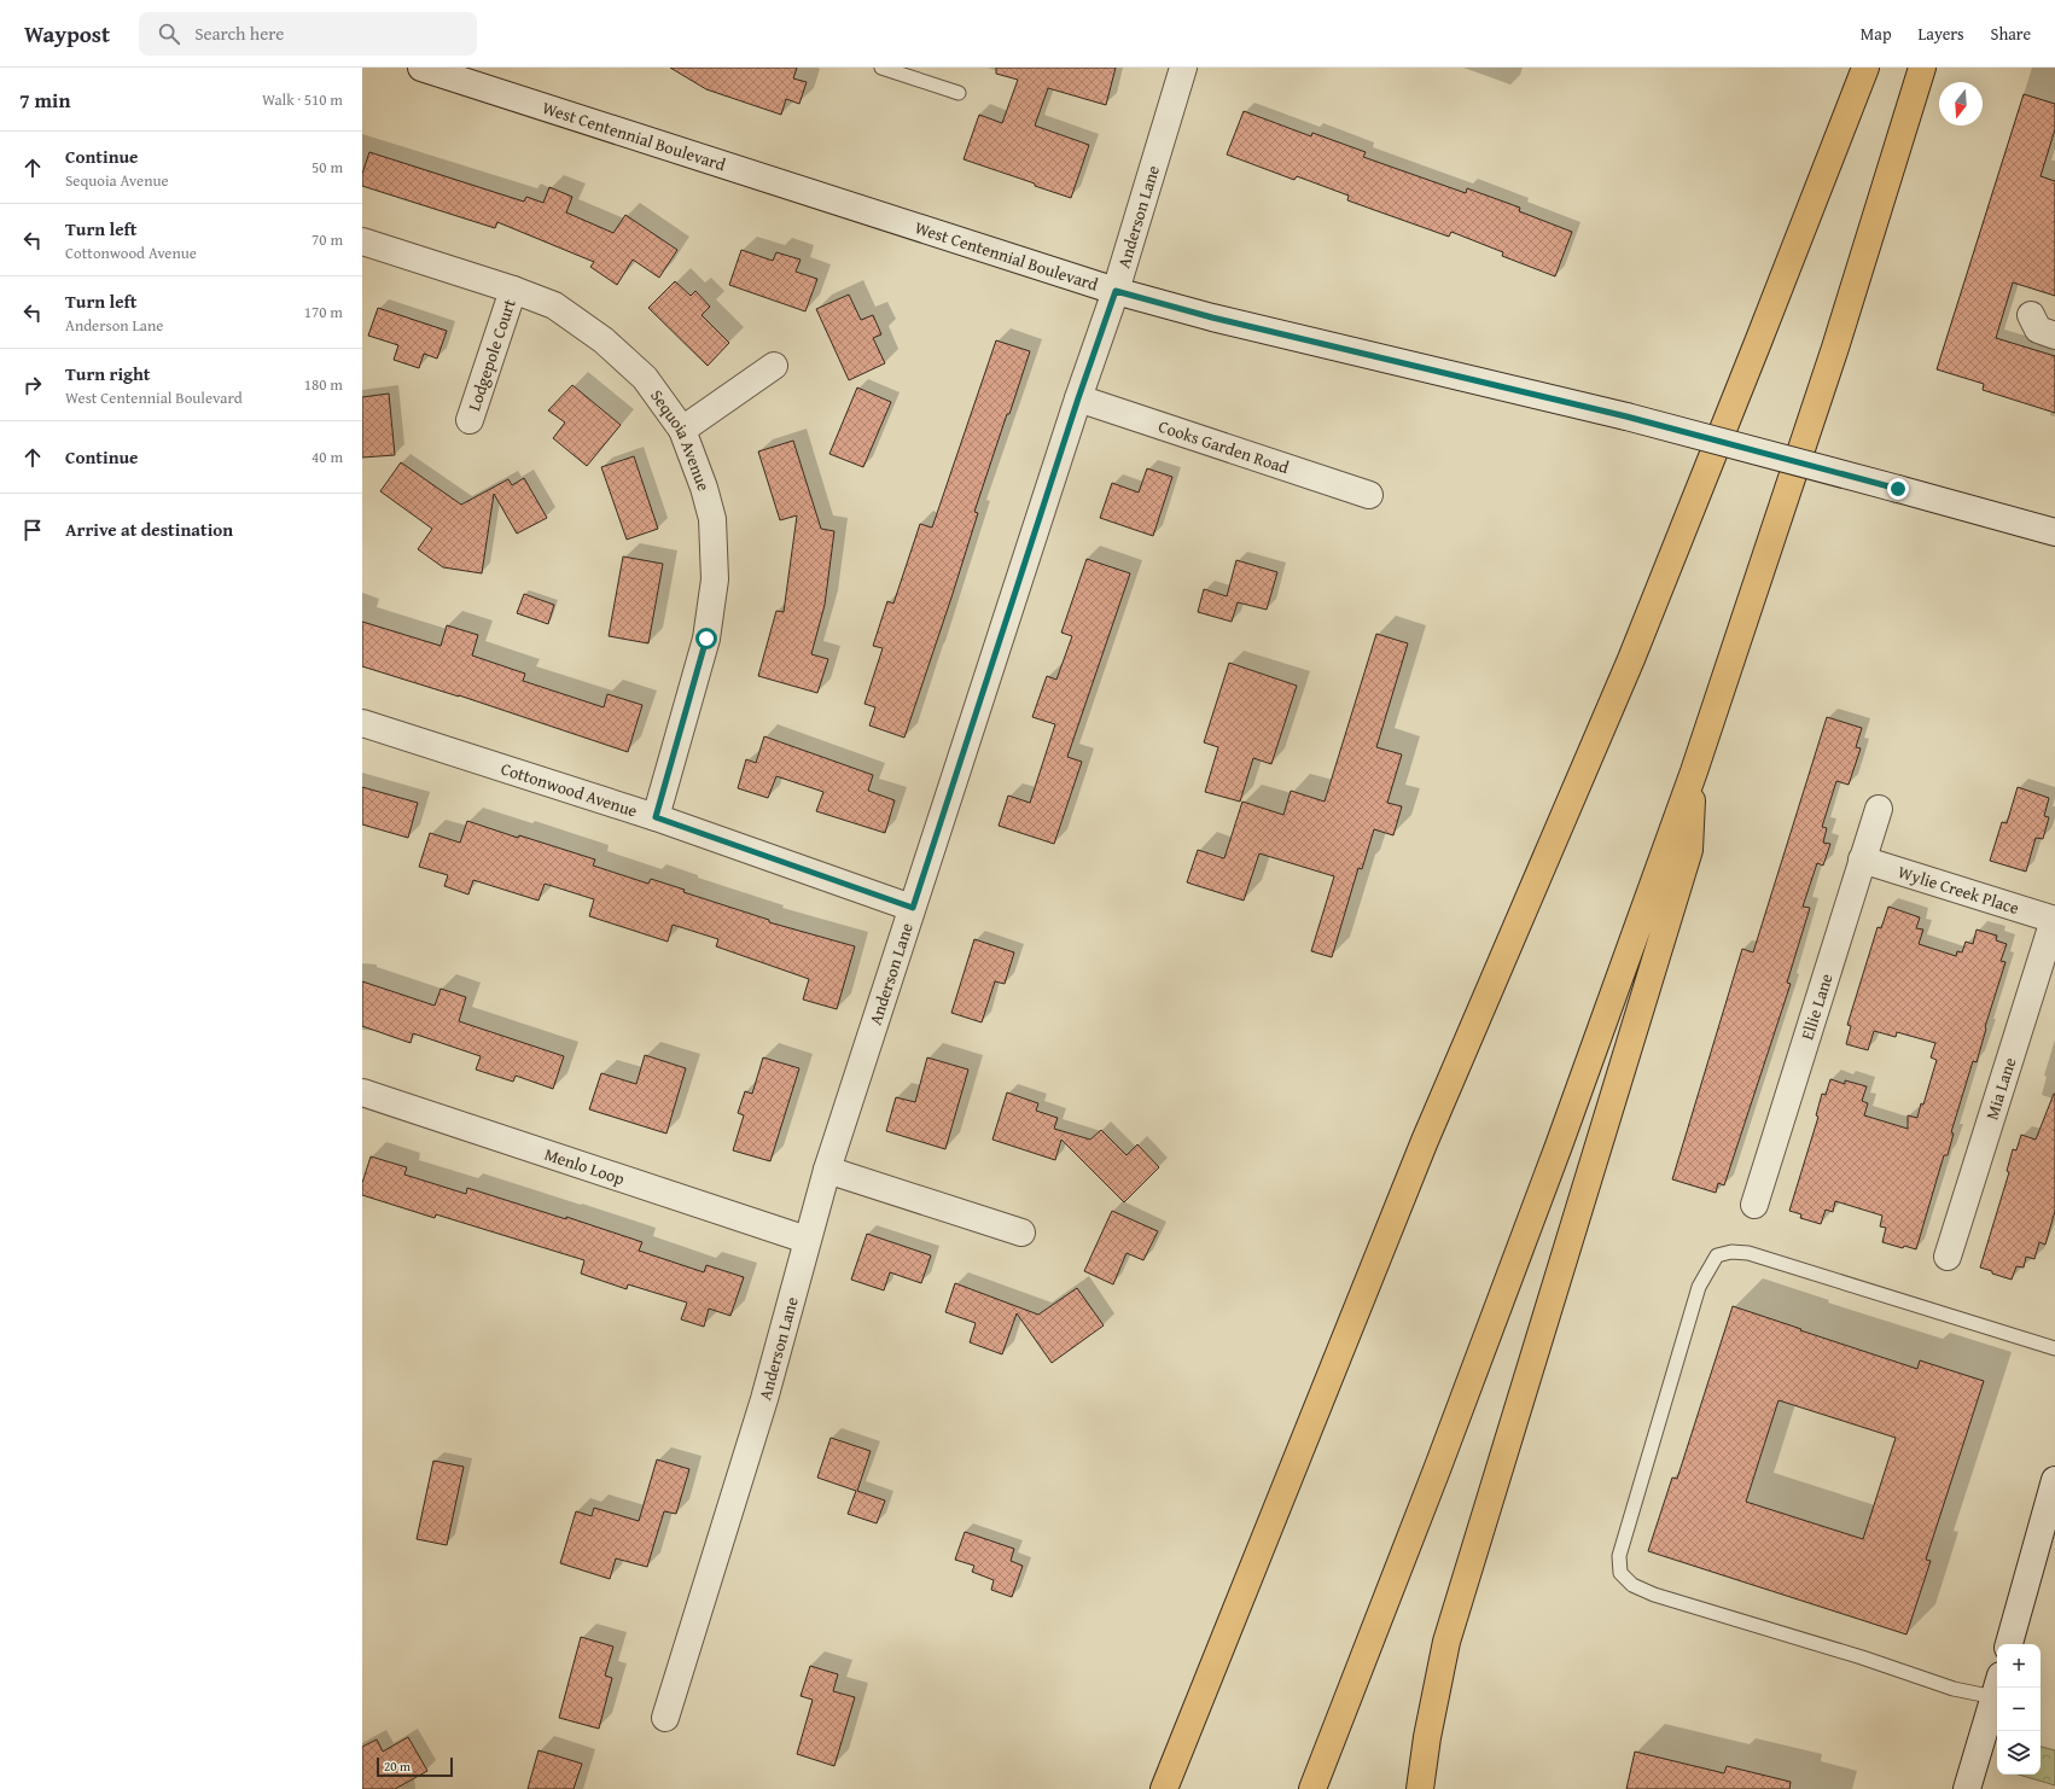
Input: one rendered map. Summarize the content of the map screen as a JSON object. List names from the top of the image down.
{
  "streets": {
    "street": [
      "West Centennial Boulevard",
      "Anderson Lane",
      "Lodgepole Court",
      "Sequoia Avenue",
      "Cooks Garden Road",
      "Cottonwood Avenue",
      "Wylie Creek Place",
      "Ellie Lane",
      "Mia Lane",
      "Menlo Loop"
    ]
  },
  "crossings": [
    ["West Centennial Boulevard", "Anderson Lane"],
    ["Anderson Lane", "Cooks Garden Road"],
    ["Anderson Lane", "Cottonwood Avenue"],
    ["Anderson Lane", "Menlo Loop"],
    ["Lodgepole Court", "Sequoia Avenue"],
    ["Sequoia Avenue", "Cottonwood Avenue"],
    ["Wylie Creek Place", "Ellie Lane"],
    ["Wylie Creek Place", "Mia Lane"]
  ],
  "scale_bar": "20 m",
  "north": "bottom",
  "page": {
    "header": "Waypost",
    "search": "Search here",
    "nav": ["Map", "Layers", "Share"],
    "heading": ["7 min", "Walk · 510 m"],
    "list": [
      ["Continue", "Sequoia Avenue", "50 m"],
      ["Turn left", "Cottonwood Avenue", "70 m"],
      ["Turn left", "Anderson Lane", "170 m"],
      ["Turn right", "West Centennial Boulevard", "180 m"],
      ["Continue", "40 m"],
      "Arrive at destination"
    ],
    "map_buttons": ["+", "−"],
    "scale": "20 m"
  }
}
